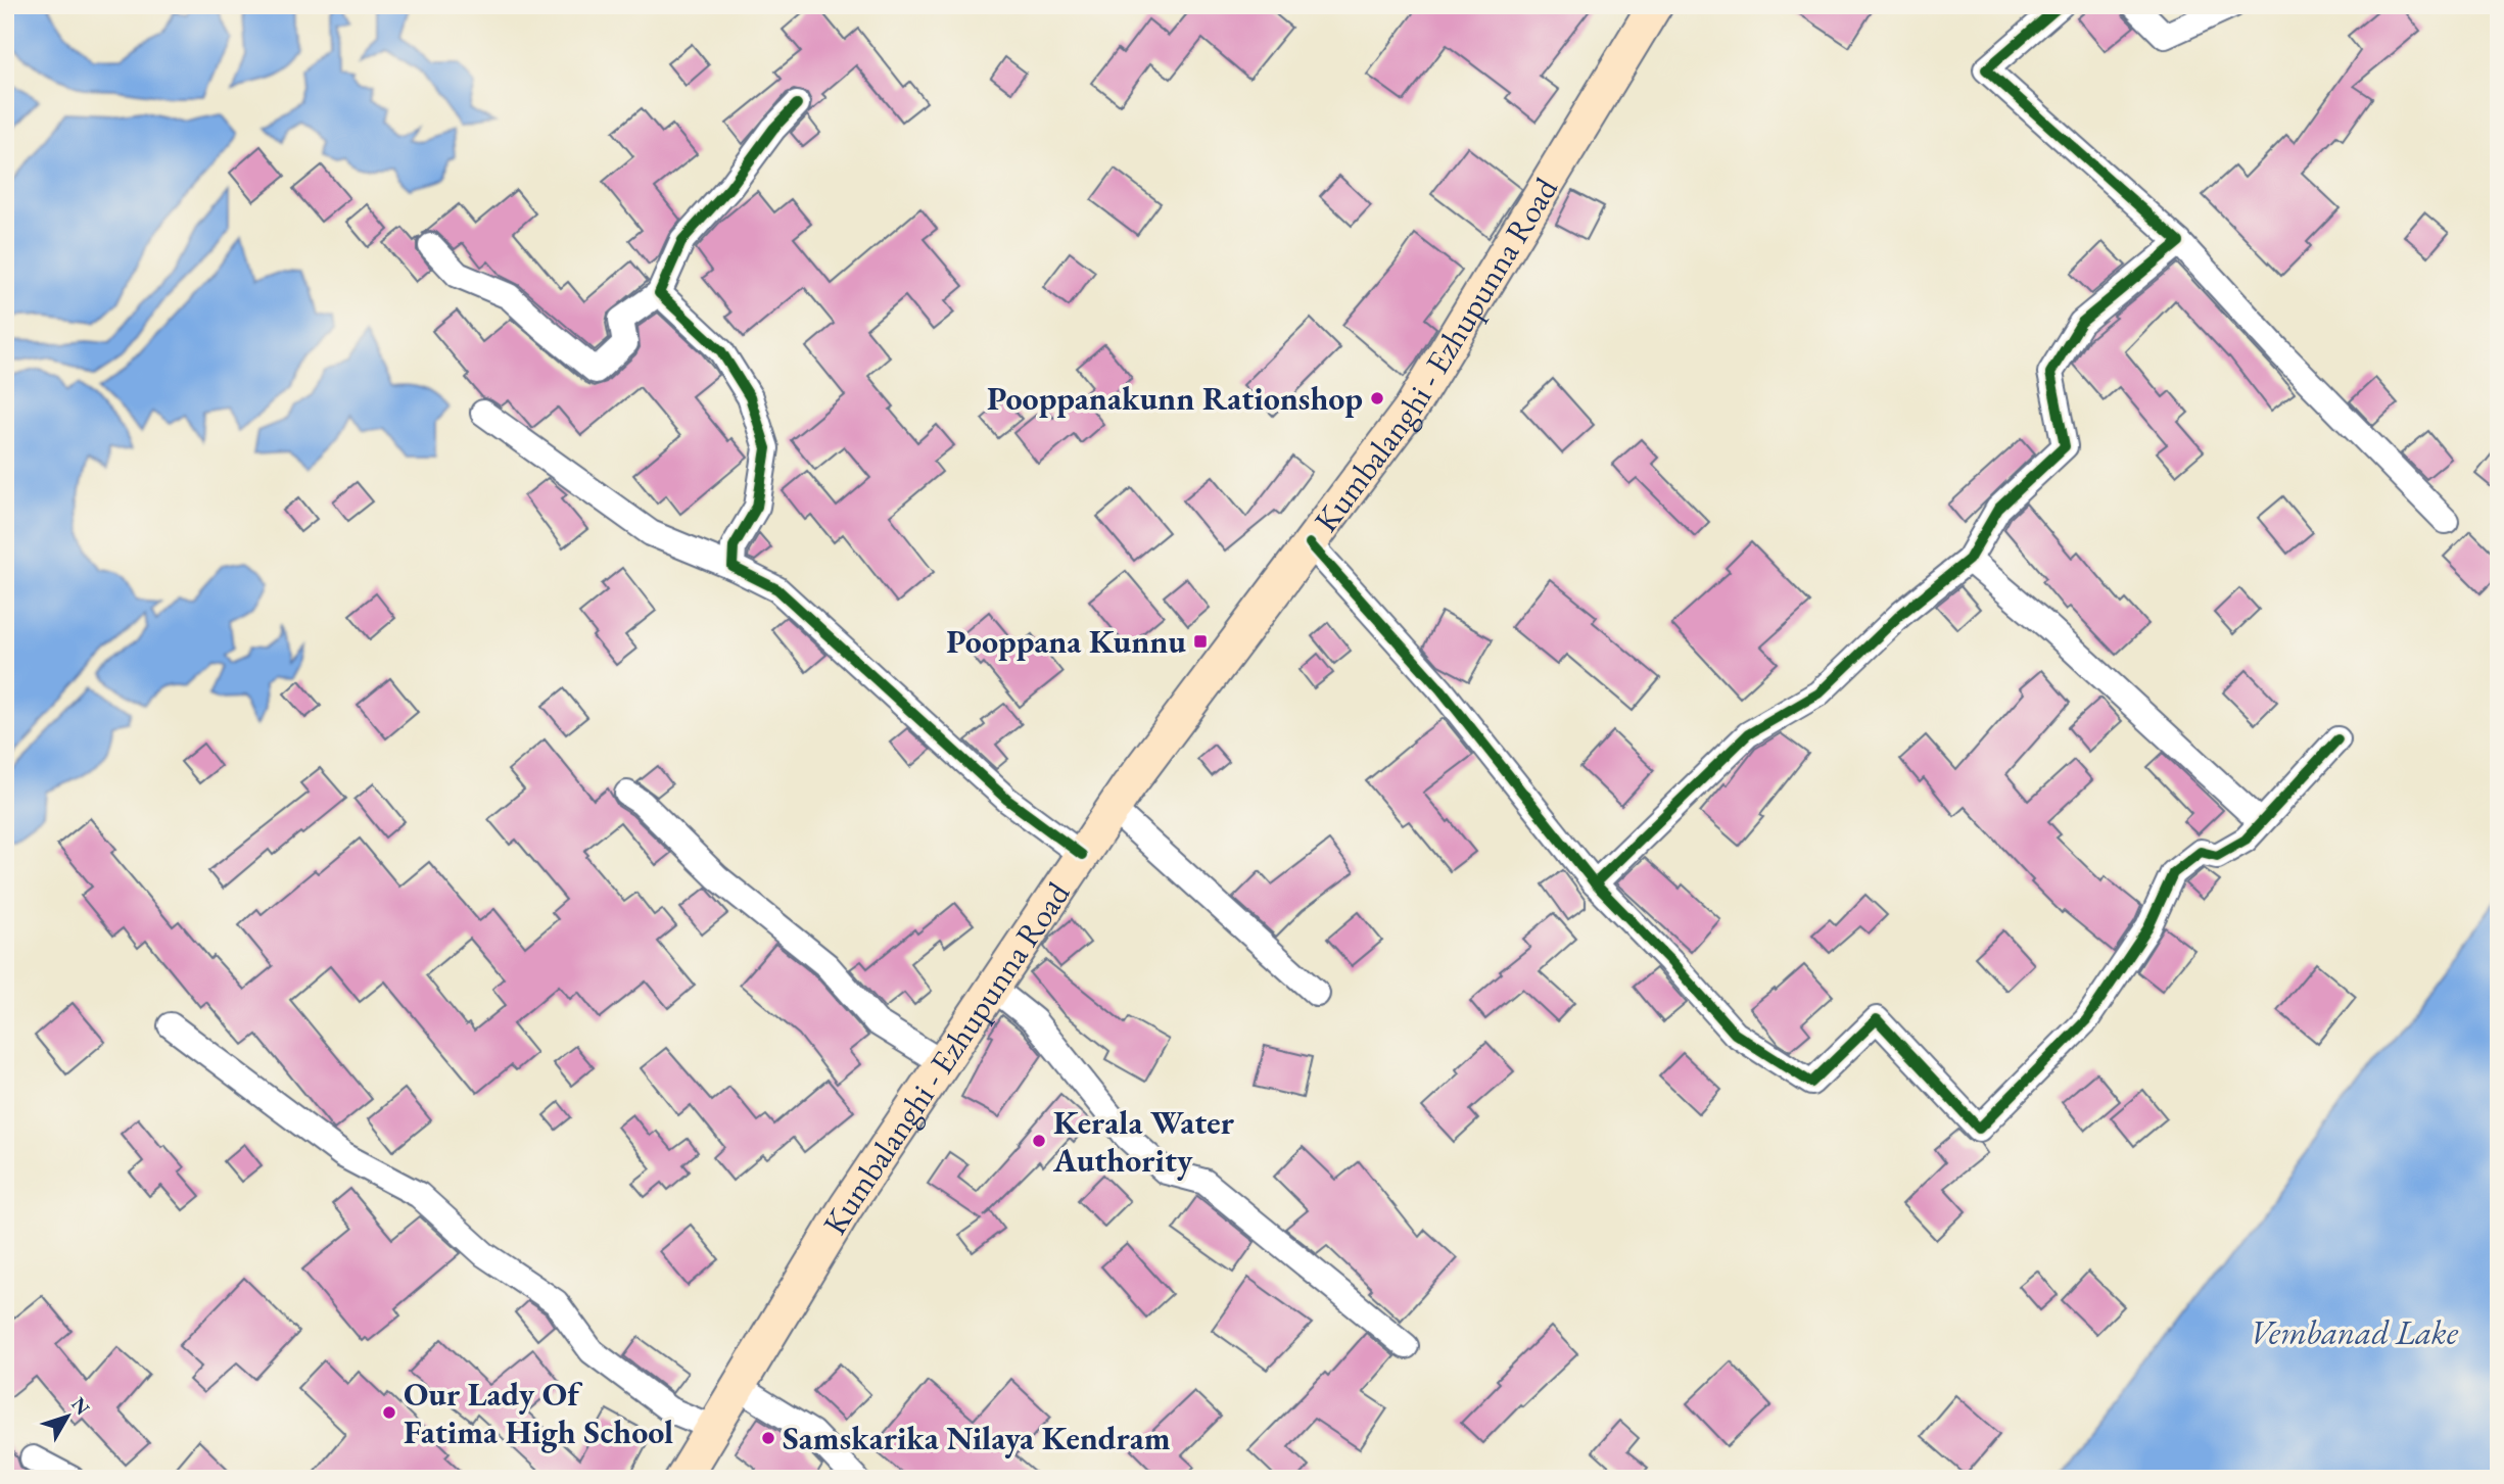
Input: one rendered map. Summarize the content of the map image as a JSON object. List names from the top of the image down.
{
  "streets": {
    "main road": ["Kumbalanghi - Ezhupunna Road"]
  },
  "water": ["Vembanad Lake"],
  "places": {
    "other": [
      "Pooppanakunn Rationshop",
      "Kerala Water Authority",
      "Our Lady Of Fatima High School",
      "Samskarika Nilaya Kendram"
    ],
    "transit": ["Pooppana Kunnu"]
  },
  "north": "top right"
}
